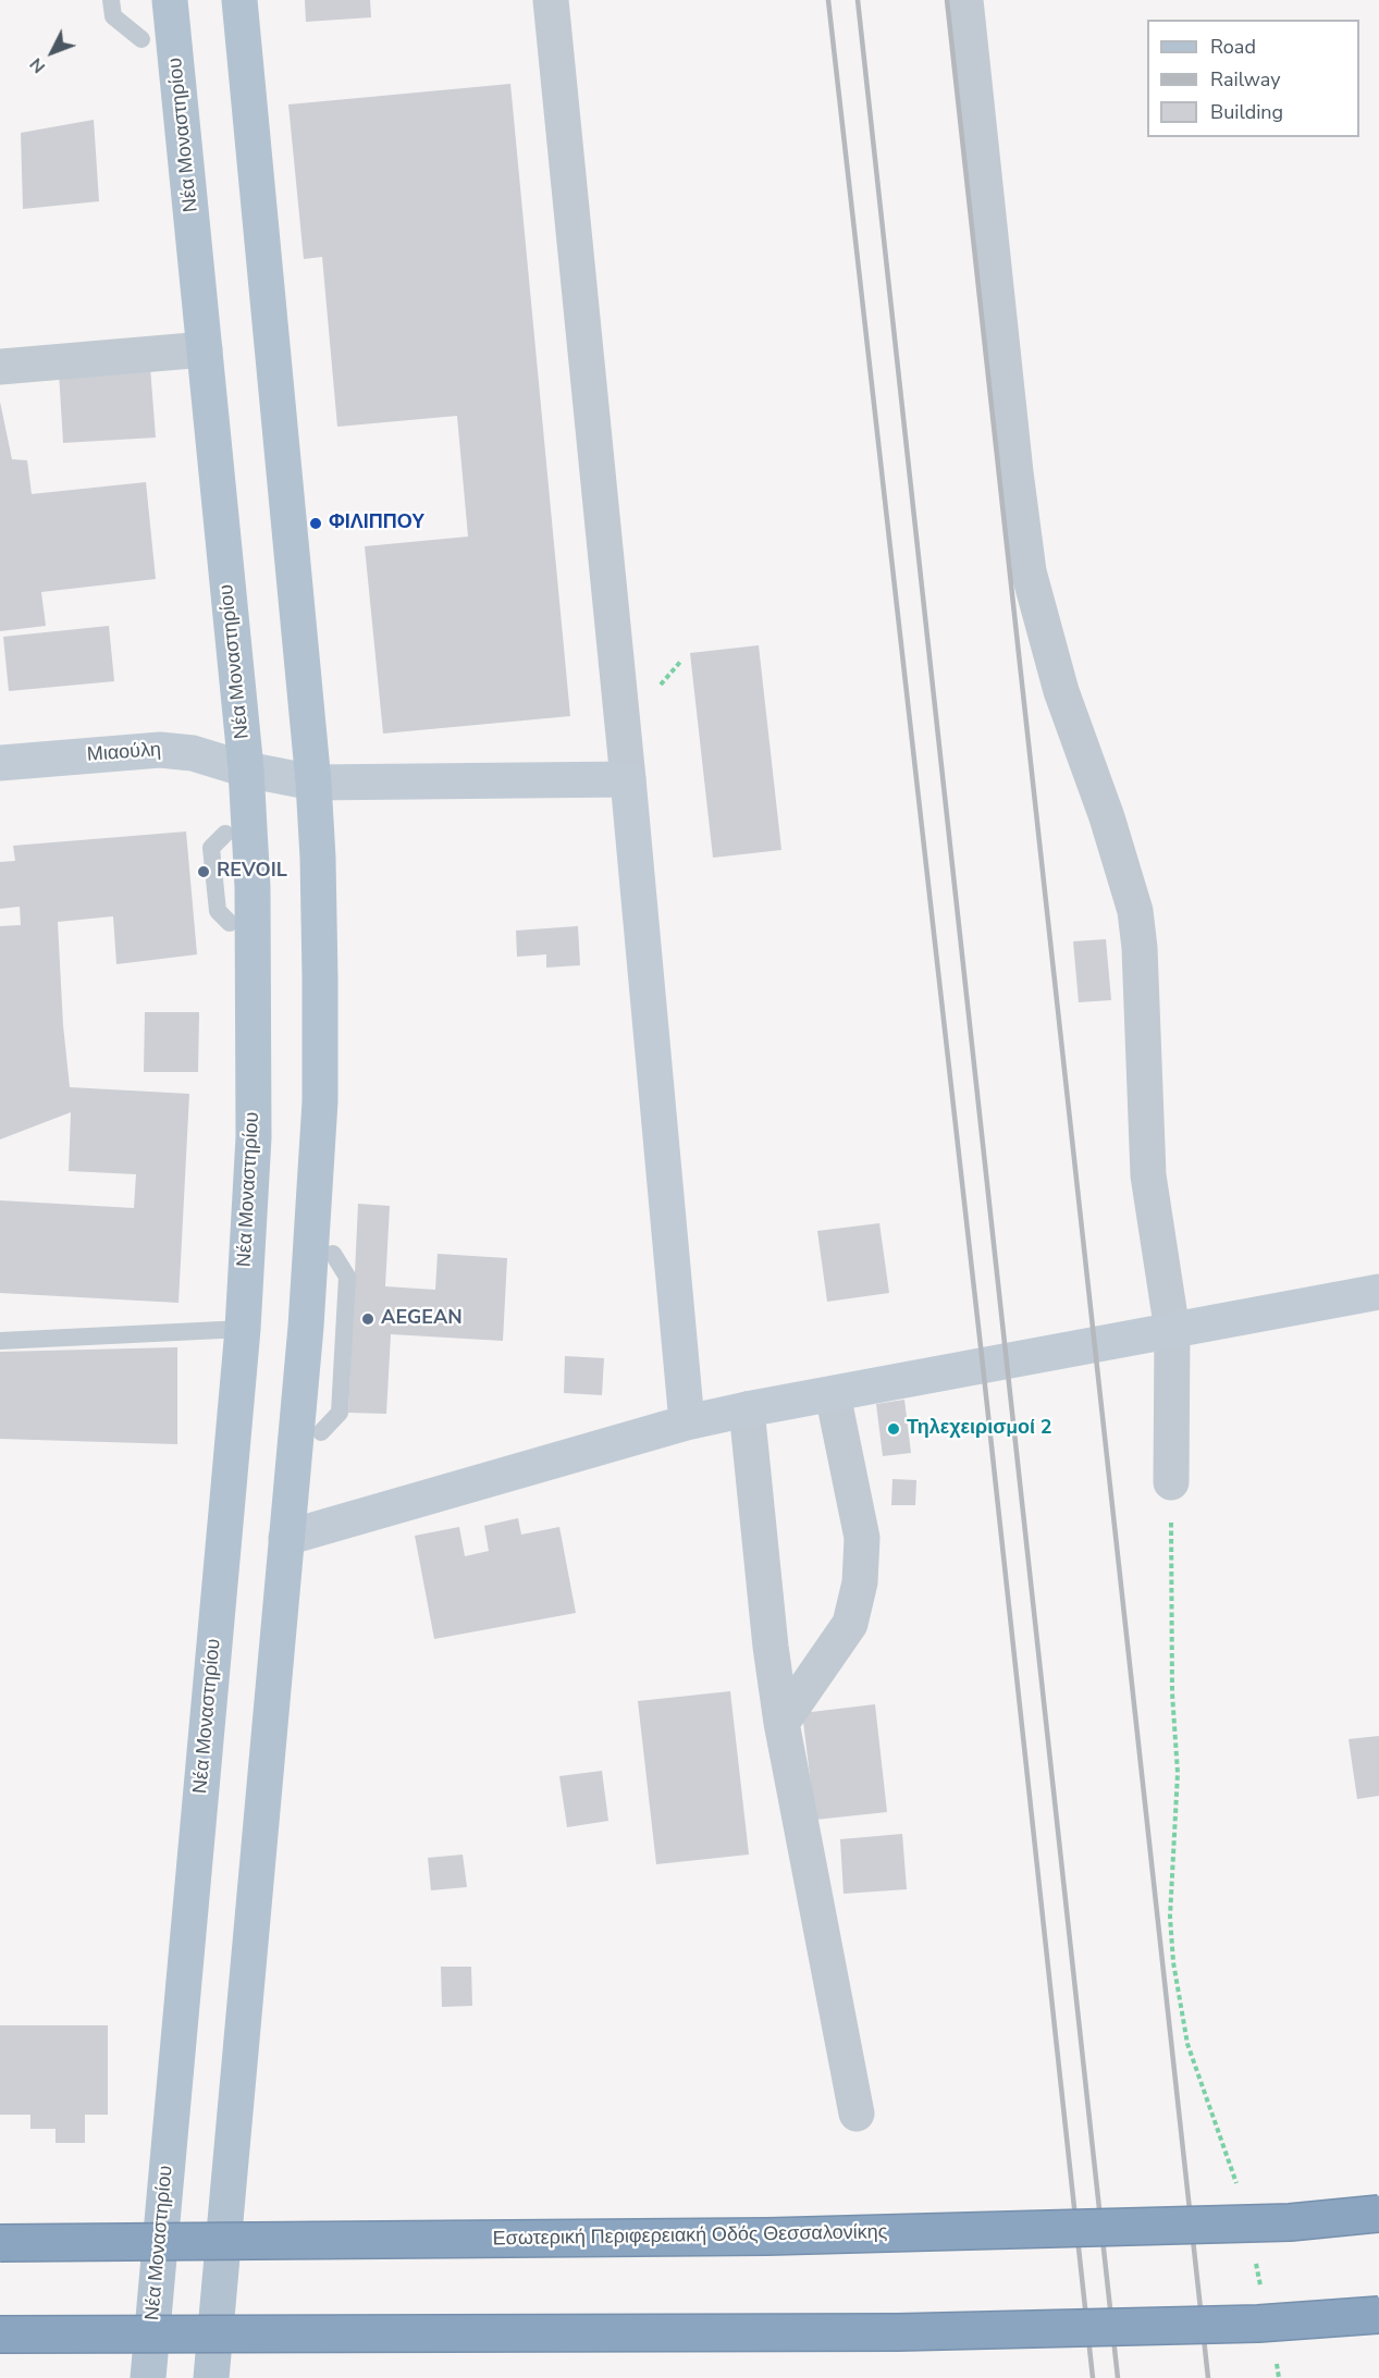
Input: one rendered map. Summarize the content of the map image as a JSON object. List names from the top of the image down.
{
  "streets": {
    "highway": ["Εσωτερική Περιφερειακή Οδός Θεσσαλονίκης"],
    "main road": ["Νέα Μοναστηρίου"],
    "street": ["Μιαούλη"]
  },
  "crossings": [
    ["Νέα Μοναστηρίου", "Μιαούλη"]
  ],
  "places": [
    "ΦΙΛΙΠΠΟΥ",
    "REVOIL",
    "AEGEAN",
    "Τηλεχειρισμοί 2"
  ],
  "legend": ["Road", "Railway", "Building"],
  "north": "bottom left"
}
